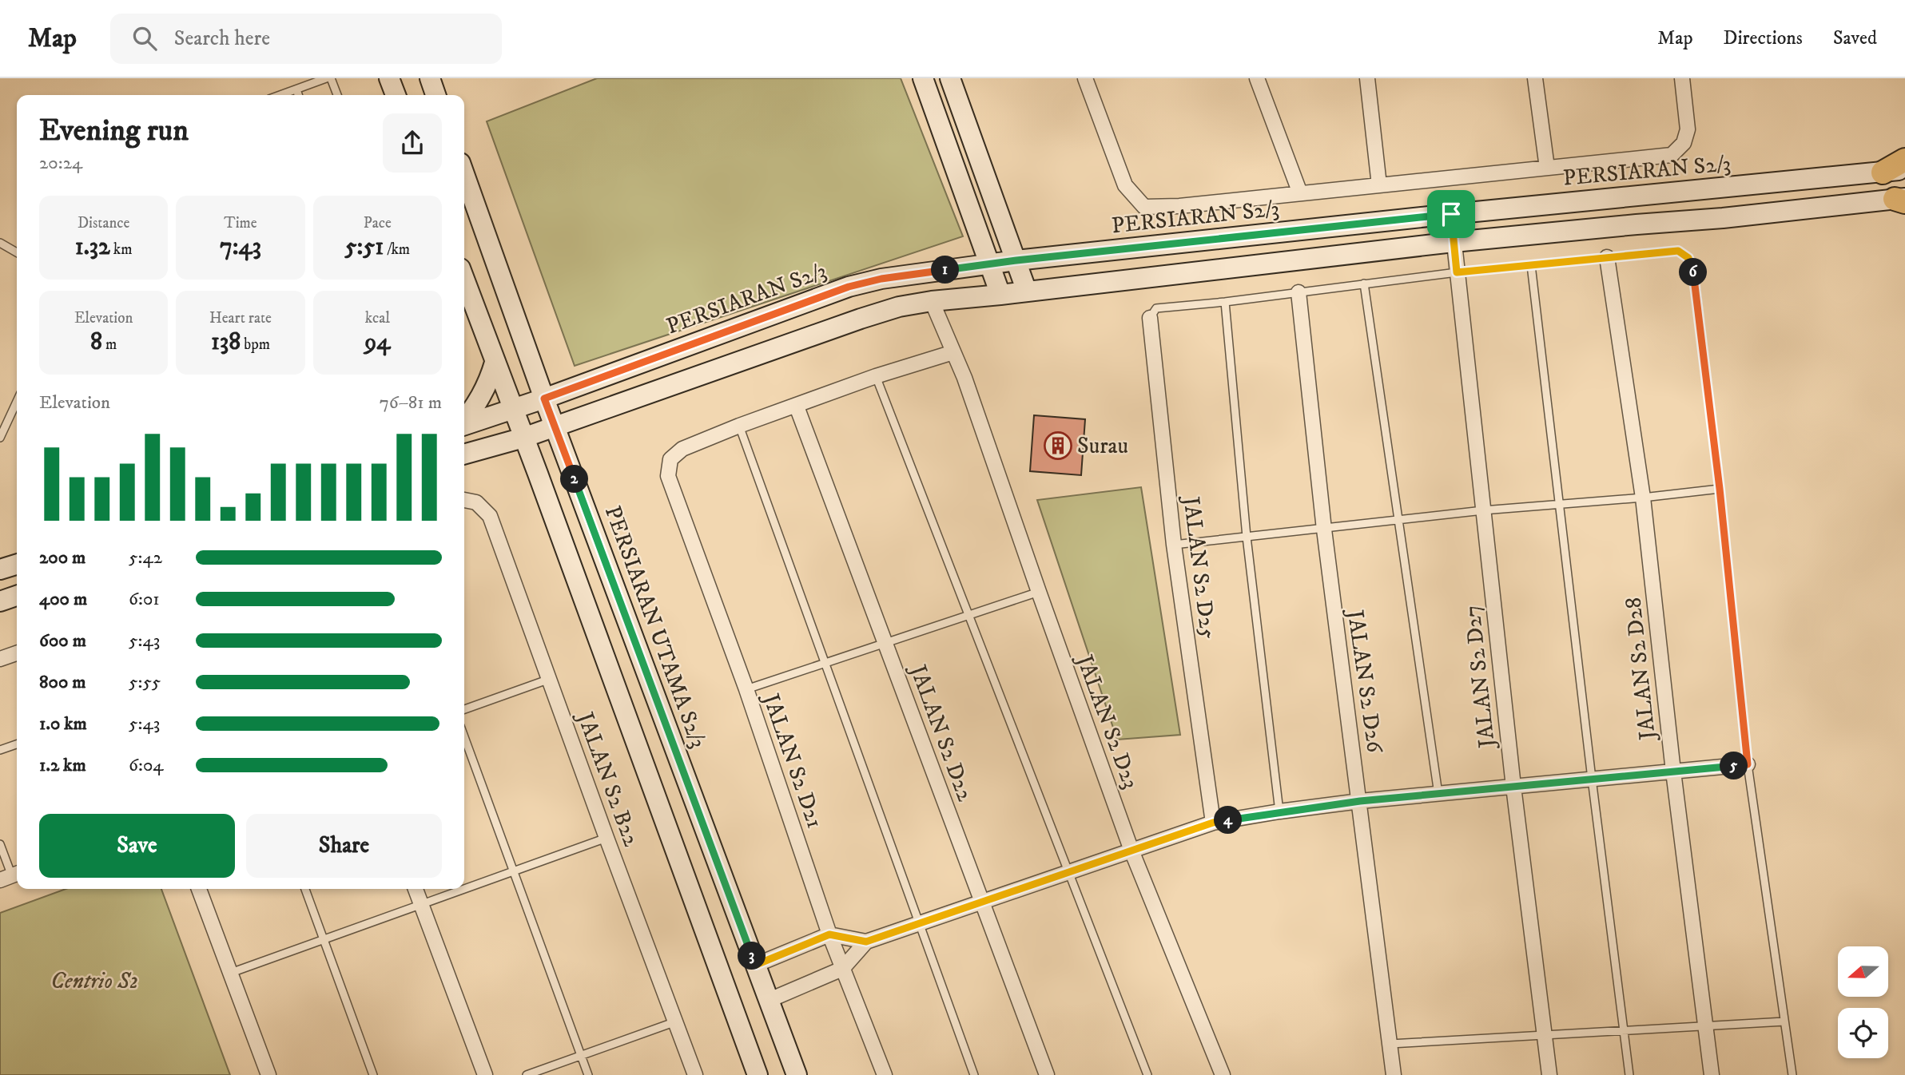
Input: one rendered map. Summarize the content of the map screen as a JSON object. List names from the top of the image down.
{
  "streets": {
    "main road": ["PERSIARAN S2/3", "PERSIARAN UTAMA S2/3"],
    "street": [
      "JALAN S2 D25",
      "JALAN S2 D28",
      "JALAN S2 D27",
      "JALAN S2 D26",
      "JALAN S2 D23",
      "JALAN S2 D22",
      "JALAN S2 D21",
      "JALAN S2 B22"
    ]
  },
  "crossings": [
    ["PERSIARAN S2/3", "PERSIARAN UTAMA S2/3"],
    ["PERSIARAN S2/3", "JALAN S2 D27"]
  ],
  "parks": ["Centrio S2"],
  "places": {
    "building": ["Surau"]
  },
  "north": "left",
  "page": {
    "header": "Map",
    "search": "Search here",
    "nav": ["Map", "Directions", "Saved"],
    "heading": ["Evening run", "20:24"],
    "stats": [
      ["Distance", "1.32 km"],
      ["Time", "7:43"],
      ["Pace", "5:51 /km"],
      ["Elevation", "8 m"],
      ["Heart rate", "138 bpm"],
      ["kcal", "94"]
    ],
    "pins": [
      "1",
      "6",
      "2",
      "5",
      "4",
      "3"
    ],
    "chart": ["Elevation", "76–81 m"],
    "list": [
      {
        "name": "200 m",
        "note": "5:42"
      },
      {
        "name": "400 m",
        "note": "6:01"
      },
      {
        "name": "600 m",
        "note": "5:43"
      },
      {
        "name": "800 m",
        "note": "5:55"
      },
      {
        "name": "1.0 km",
        "note": "5:43"
      },
      {
        "name": "1.2 km",
        "note": "6:04"
      }
    ],
    "buttons": ["Save", "Share"]
  }
}
